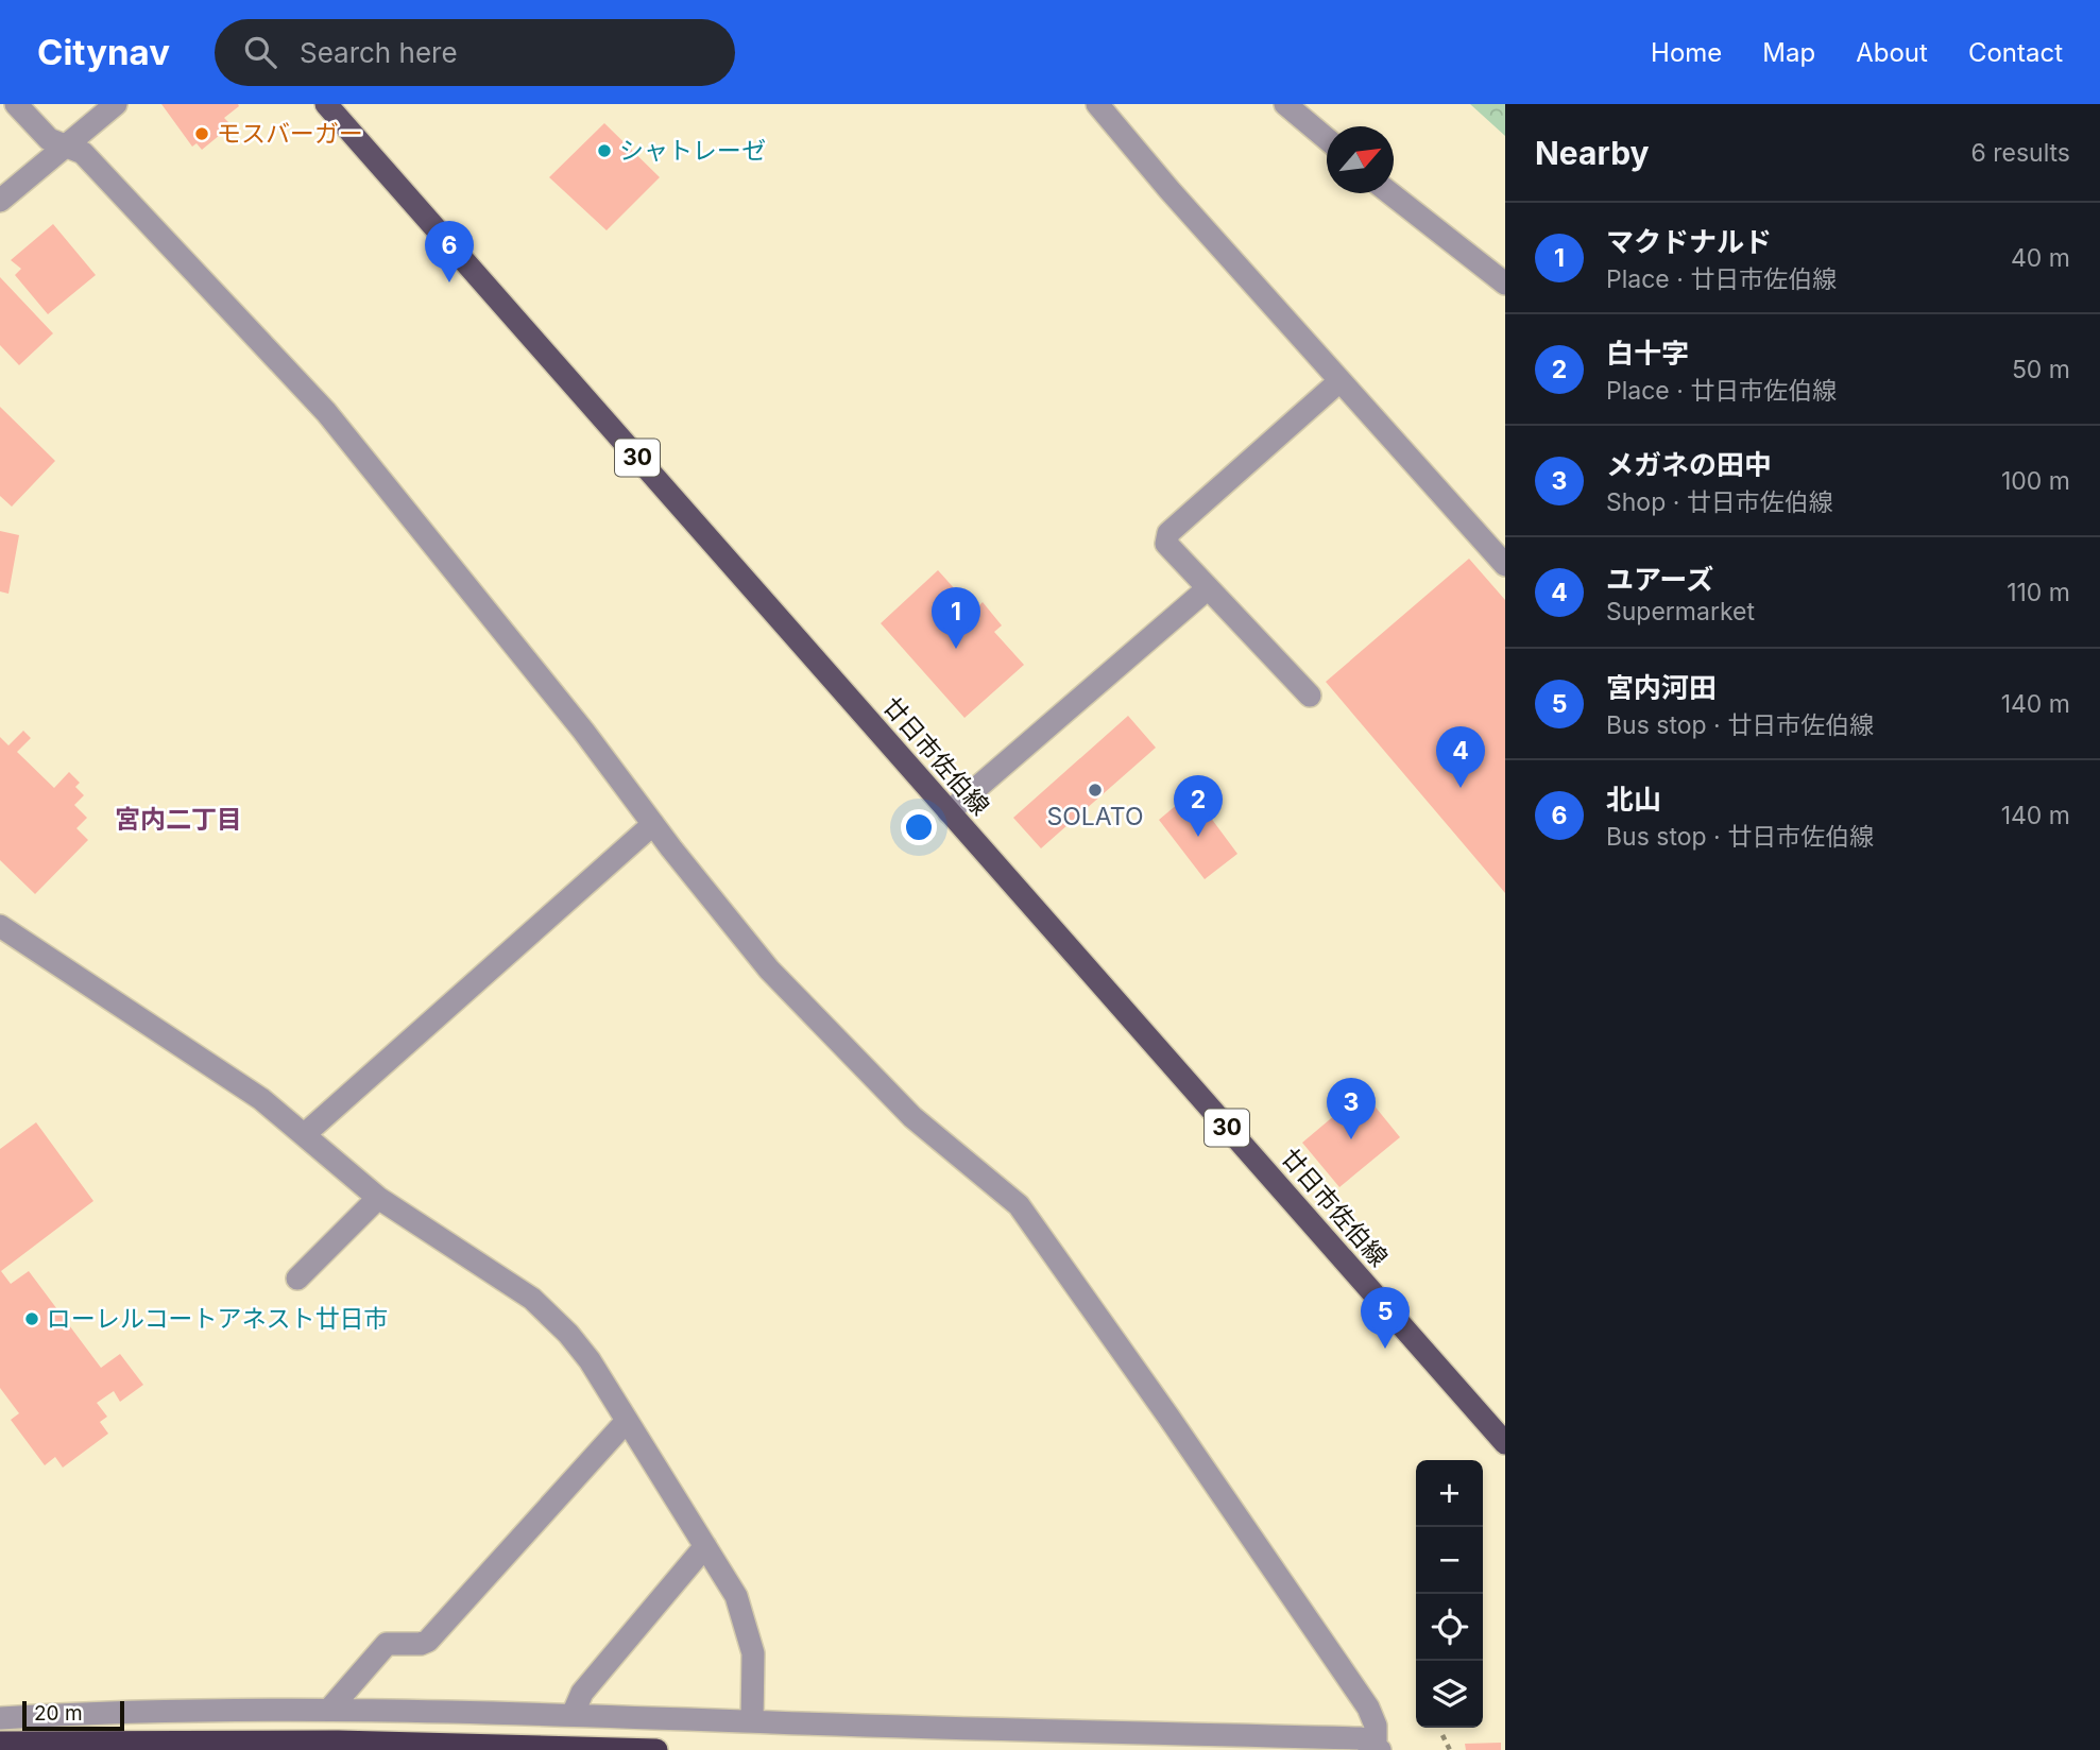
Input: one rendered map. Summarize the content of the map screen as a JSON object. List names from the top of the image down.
{
  "streets": {
    "main road": ["30", "廿日市佐伯線"]
  },
  "districts": ["宮内二丁目"],
  "places": [
    "モスバーガー",
    "シャトレーゼ",
    "SOLATO",
    "ローレルコートアネスト廿日市"
  ],
  "scale_bar": "20 m",
  "north": "top right",
  "page": {
    "header": "Citynav",
    "search": "Search here",
    "nav": [
      "Home",
      "Map",
      "About",
      "Contact"
    ],
    "heading": ["Nearby", "6 results"],
    "list": [
      {
        "mark": "1",
        "name": "マクドナルド",
        "note": "Place · 廿日市佐伯線",
        "value": "40 m"
      },
      {
        "mark": "2",
        "name": "白十字",
        "note": "Place · 廿日市佐伯線",
        "value": "50 m"
      },
      {
        "mark": "3",
        "name": "メガネの田中",
        "note": "Shop · 廿日市佐伯線",
        "value": "100 m"
      },
      {
        "mark": "4",
        "name": "ユアーズ",
        "note": "Supermarket",
        "value": "110 m"
      },
      {
        "mark": "5",
        "name": "宮内河田",
        "note": "Bus stop · 廿日市佐伯線",
        "value": "140 m"
      },
      {
        "mark": "6",
        "name": "北山",
        "note": "Bus stop · 廿日市佐伯線",
        "value": "140 m"
      }
    ],
    "pins": [
      "6",
      "1",
      "4",
      "2",
      "3",
      "5"
    ],
    "map_buttons": ["+", "−"],
    "scale": "20 m"
  }
}
